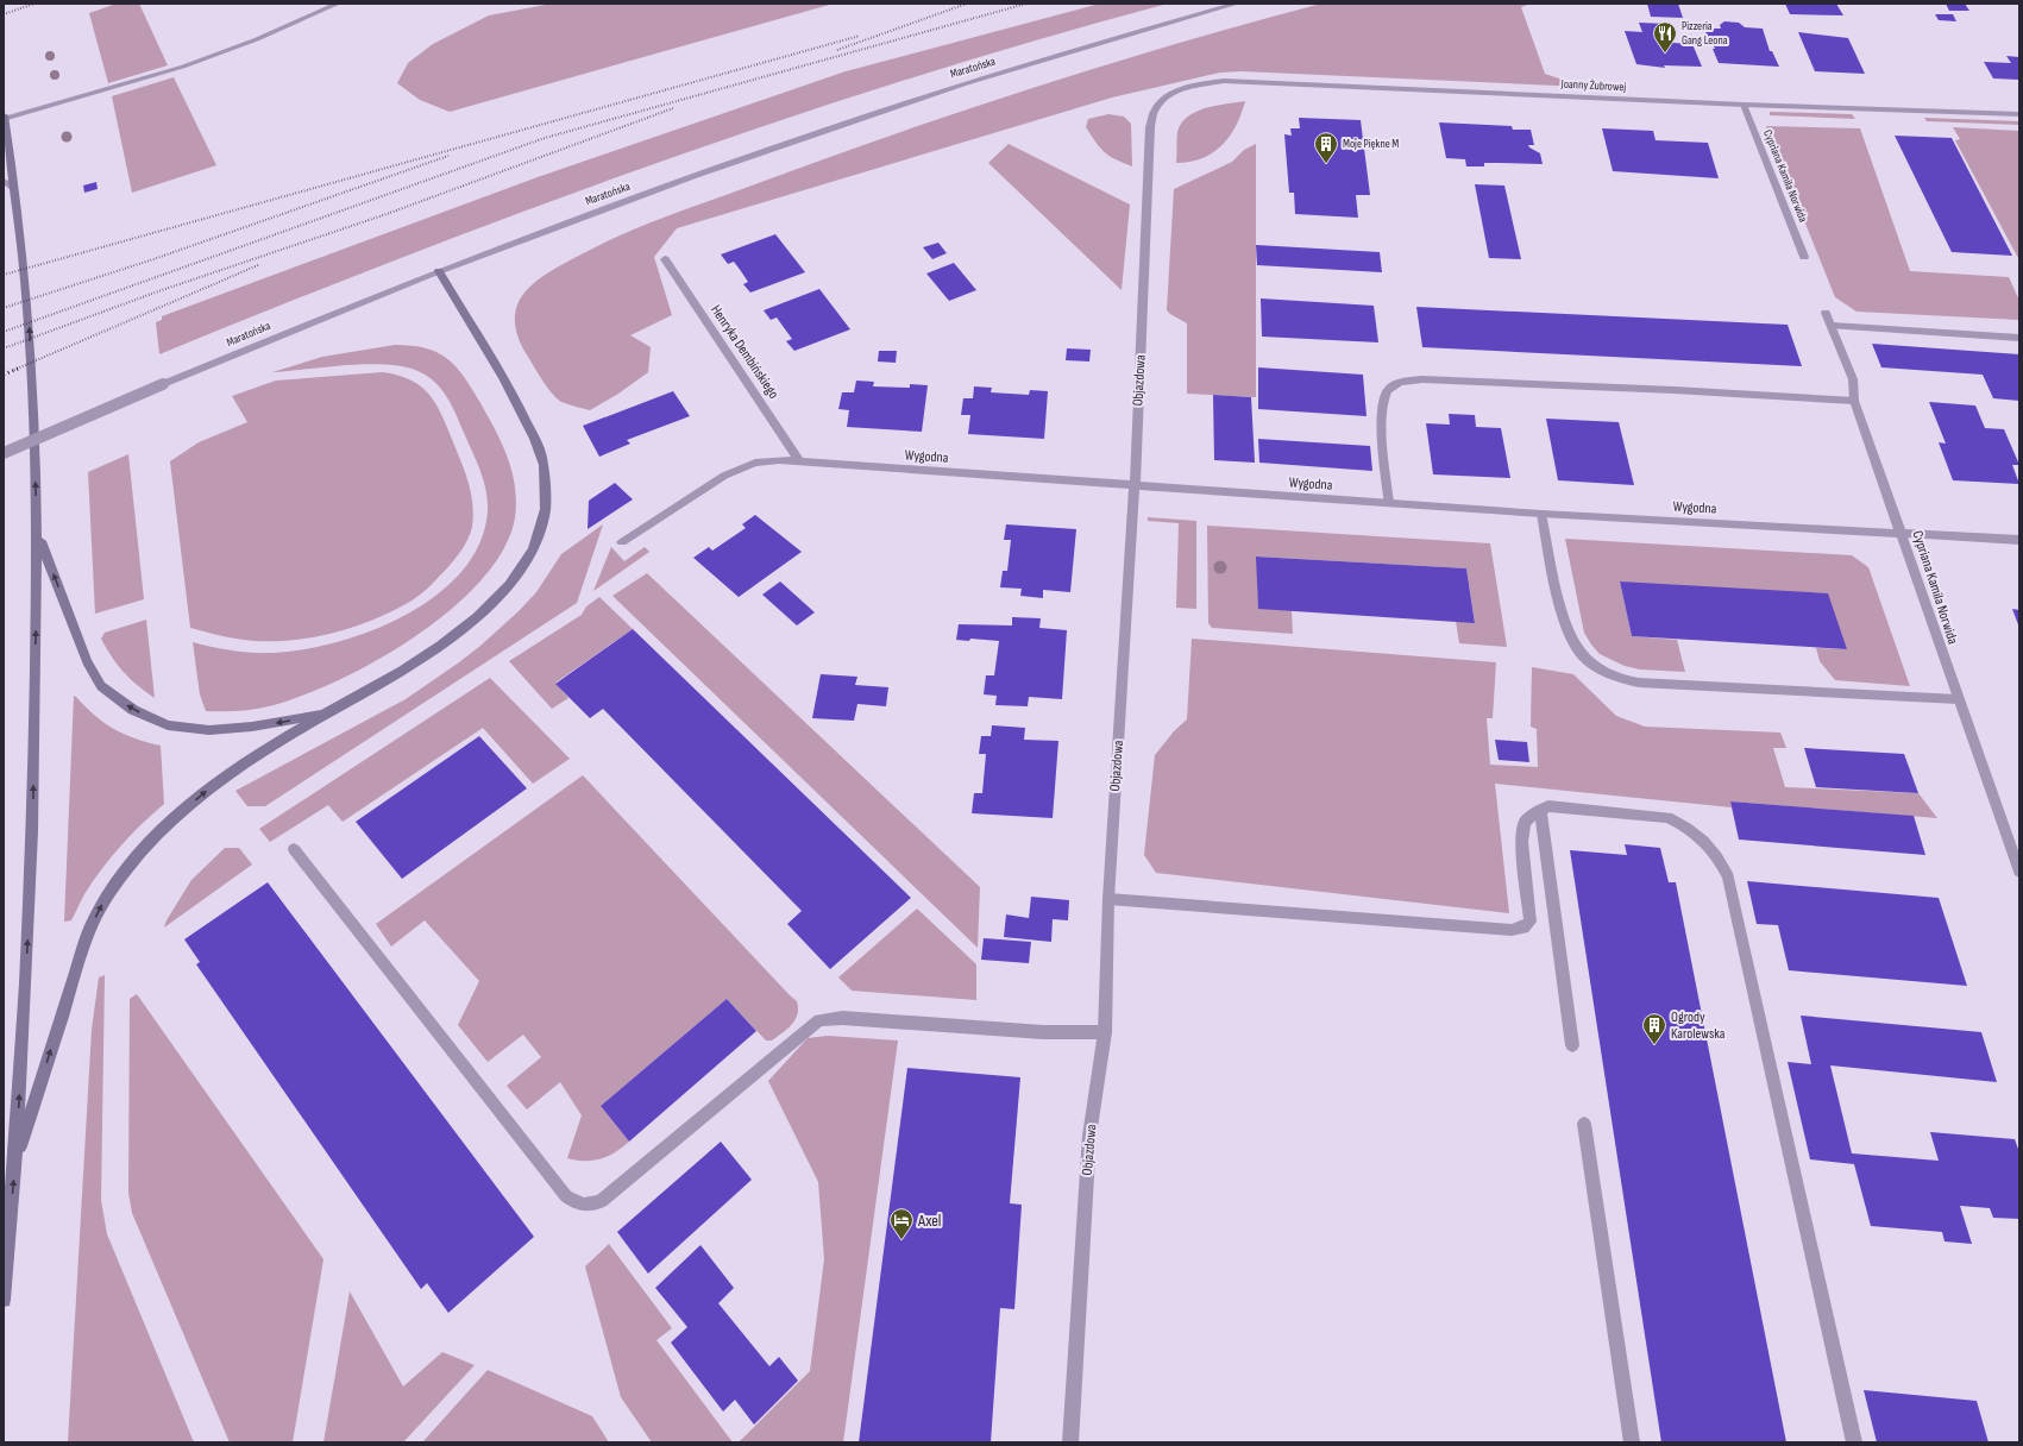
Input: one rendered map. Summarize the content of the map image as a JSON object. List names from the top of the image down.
{
  "streets": {
    "street": [
      "Maratońska",
      "Joanny Żubrowej",
      "Cypriana Kamila Norwida",
      "Henryka Dembińskiego",
      "Objazdowa",
      "Wygodna"
    ]
  },
  "crossings": [
    ["Joanny Żubrowej", "Cypriana Kamila Norwida"],
    ["Joanny Żubrowej", "Objazdowa"],
    ["Cypriana Kamila Norwida", "Wygodna"],
    ["Henryka Dembińskiego", "Wygodna"],
    ["Objazdowa", "Wygodna"]
  ],
  "places": {
    "restaurant": ["Pizzeria Gang Leona"],
    "building": ["Moje Piękne M", "Ogrody Karolewska"],
    "hotel": ["Axel"]
  }
}
